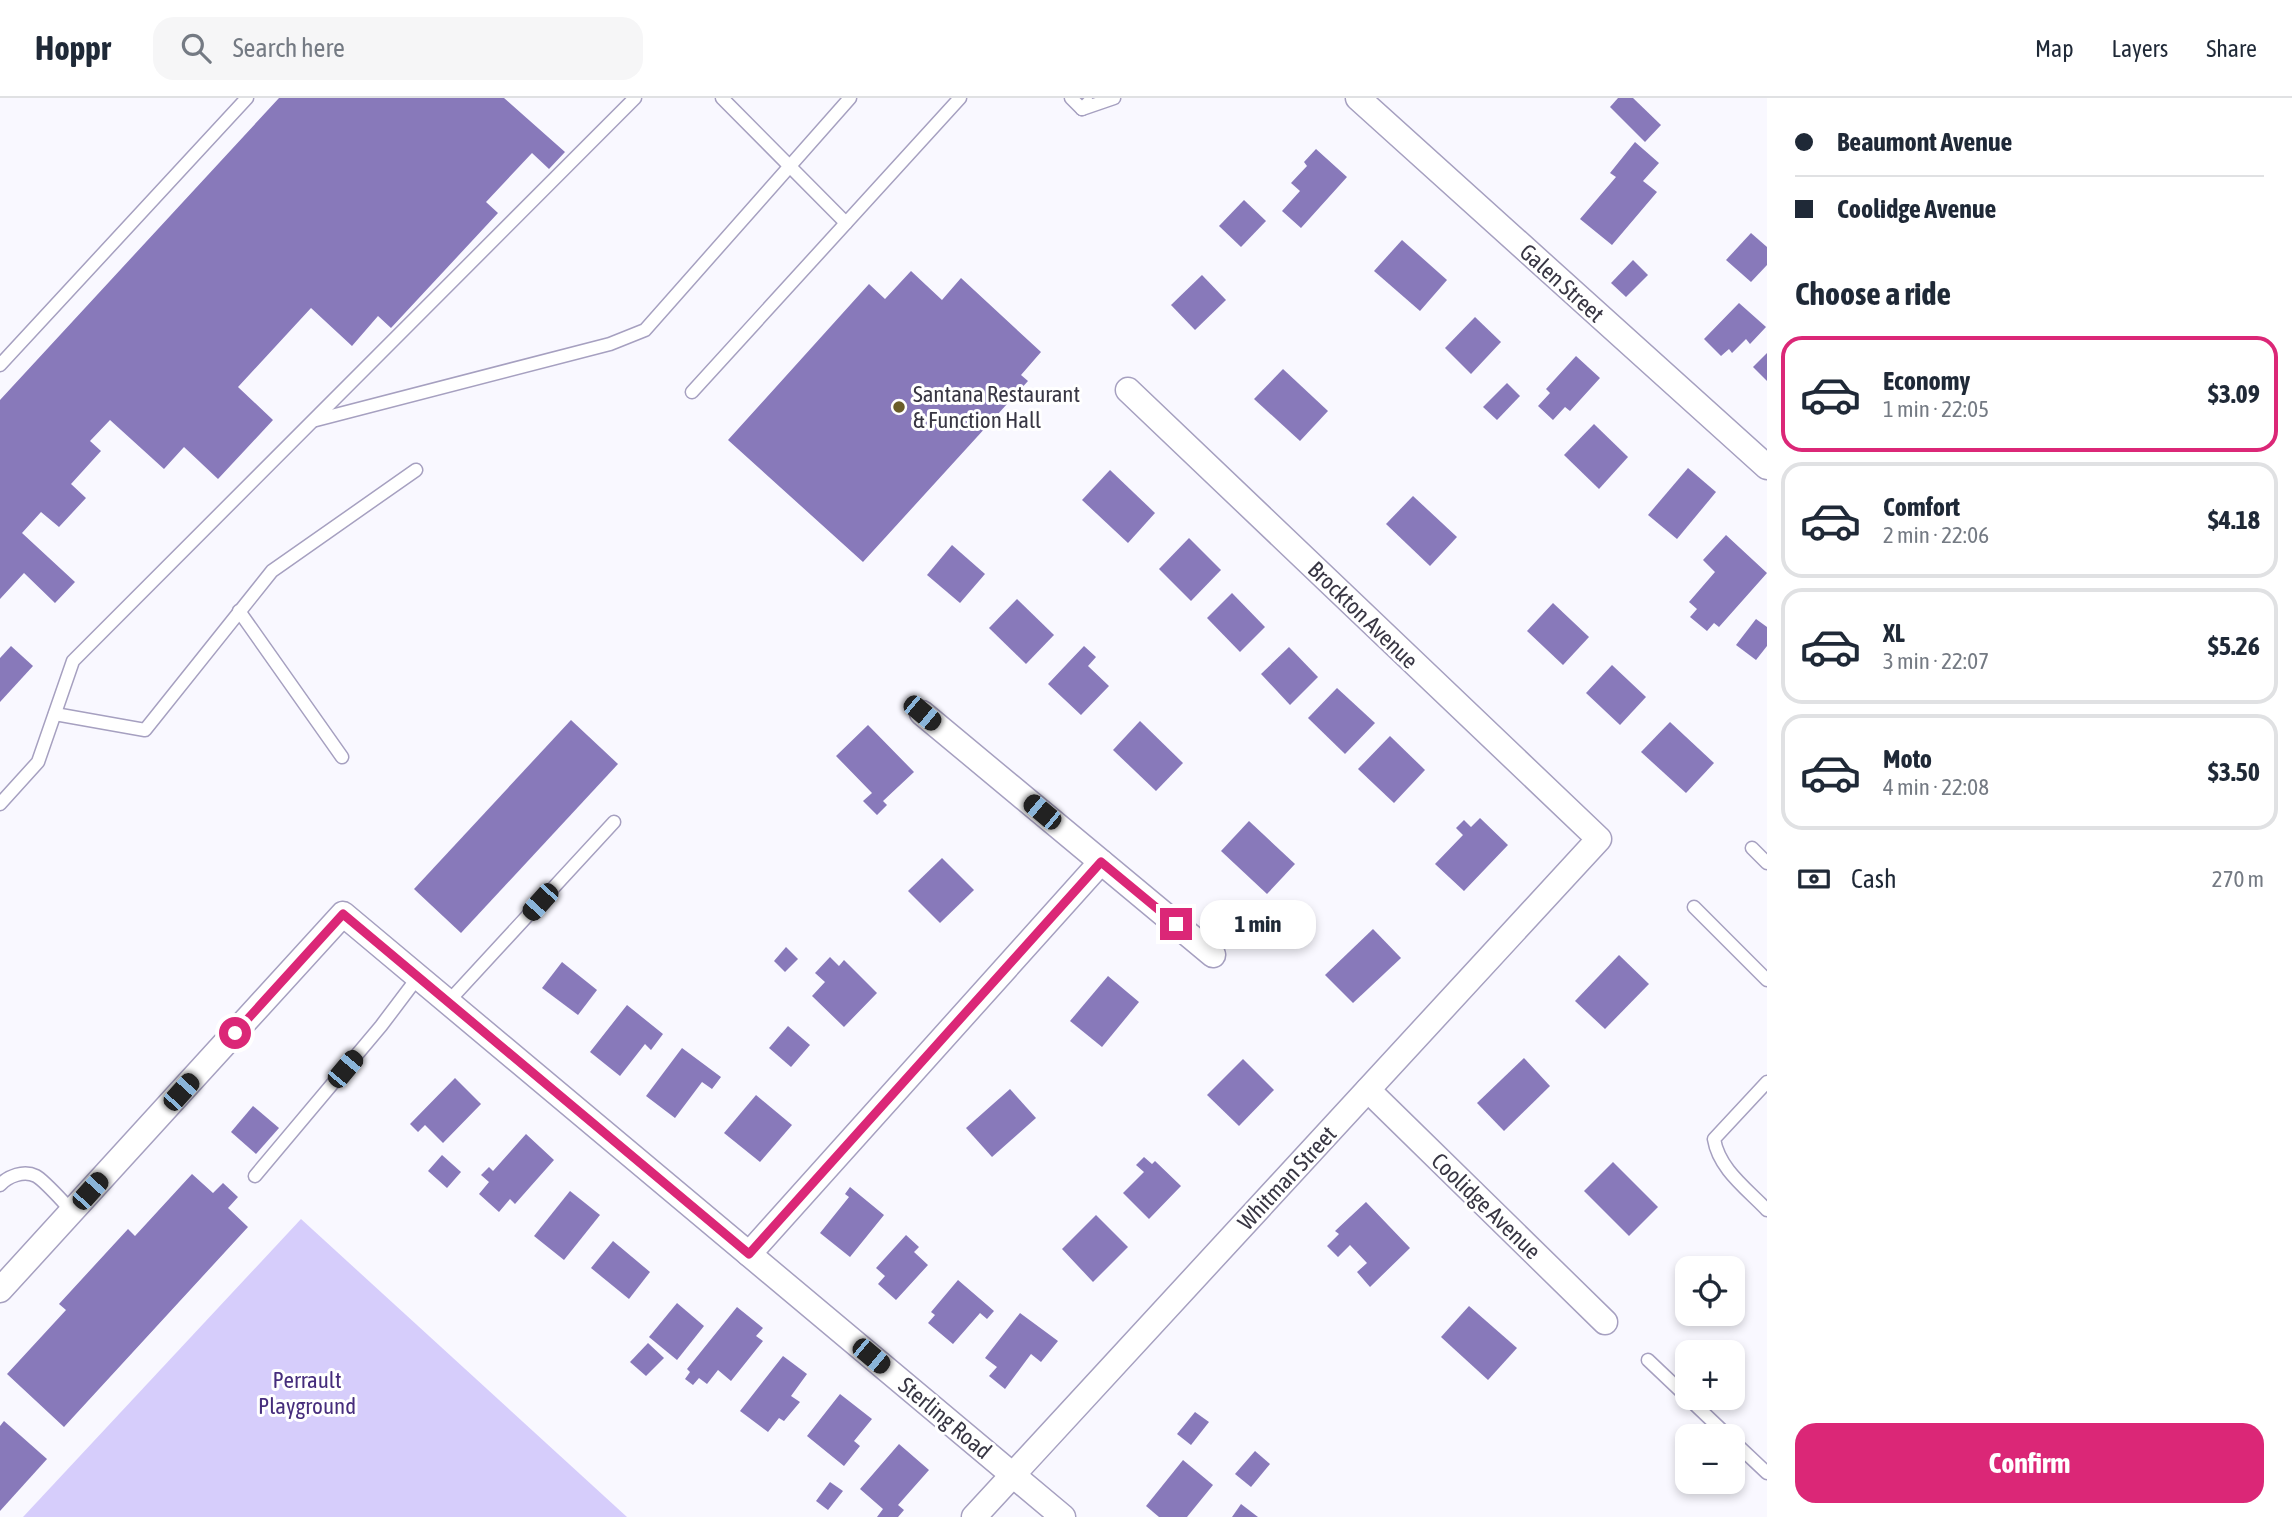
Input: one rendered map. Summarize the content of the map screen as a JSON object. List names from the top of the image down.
{
  "streets": {
    "street": [
      "Galen Street",
      "Brockton Avenue",
      "Whitman Street",
      "Coolidge Avenue",
      "Sterling Road"
    ]
  },
  "crossings": [
    ["Brockton Avenue", "Whitman Street"],
    ["Whitman Street", "Coolidge Avenue"],
    ["Whitman Street", "Sterling Road"]
  ],
  "parks": ["Perrault Playground"],
  "places": ["Santana Restaurant & Function Hall"],
  "page": {
    "header": "Hoppr",
    "search": "Search here",
    "nav": ["Map", "Layers", "Share"],
    "banner": ["Beaumont Avenue", "Coolidge Avenue"],
    "heading": "Choose a ride",
    "list": [
      {
        "name": "Economy",
        "note": "1 min · 22:05",
        "value": "$3.09"
      },
      {
        "name": "Comfort",
        "note": "2 min · 22:06",
        "value": "$4.18"
      },
      {
        "name": "XL",
        "note": "3 min · 22:07",
        "value": "$5.26"
      },
      {
        "name": "Moto",
        "note": "4 min · 22:08",
        "value": "$3.50"
      }
    ],
    "pay": ["Cash", "270 m"],
    "bubble": "1 min",
    "map_buttons": ["+", "−"],
    "buttons": "Confirm"
  }
}
